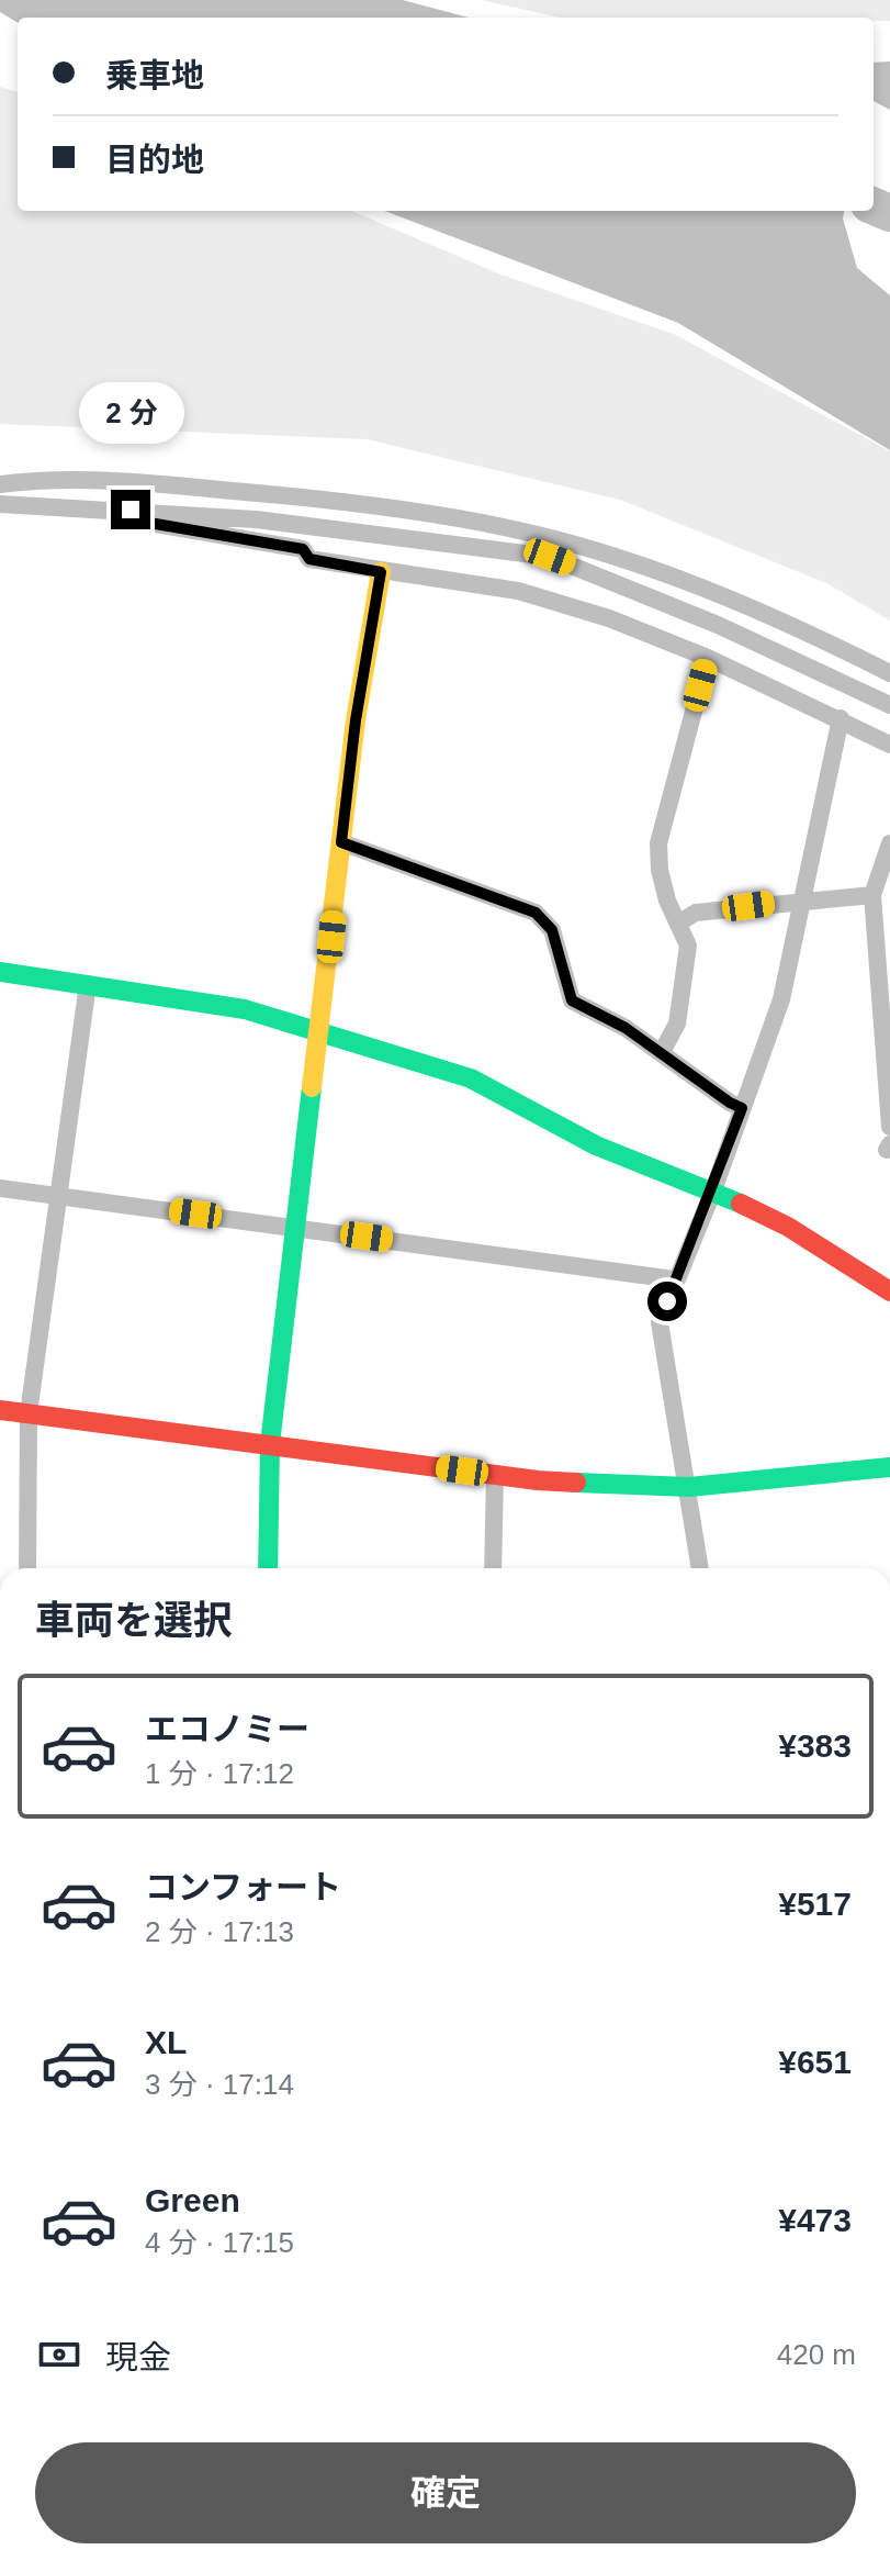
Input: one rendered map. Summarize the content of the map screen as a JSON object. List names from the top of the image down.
{
  "page": {
    "banner": ["乗車地", "目的地"],
    "bubble": "2 分",
    "heading": "車両を選択",
    "list": [
      {
        "name": "エコノミー",
        "note": "1 分 · 17:12",
        "value": "¥383"
      },
      {
        "name": "コンフォート",
        "note": "2 分 · 17:13",
        "value": "¥517"
      },
      {
        "name": "XL",
        "note": "3 分 · 17:14",
        "value": "¥651"
      },
      {
        "name": "Green",
        "note": "4 分 · 17:15",
        "value": "¥473"
      }
    ],
    "pay": ["現金", "420 m"],
    "buttons": "確定"
  }
}
